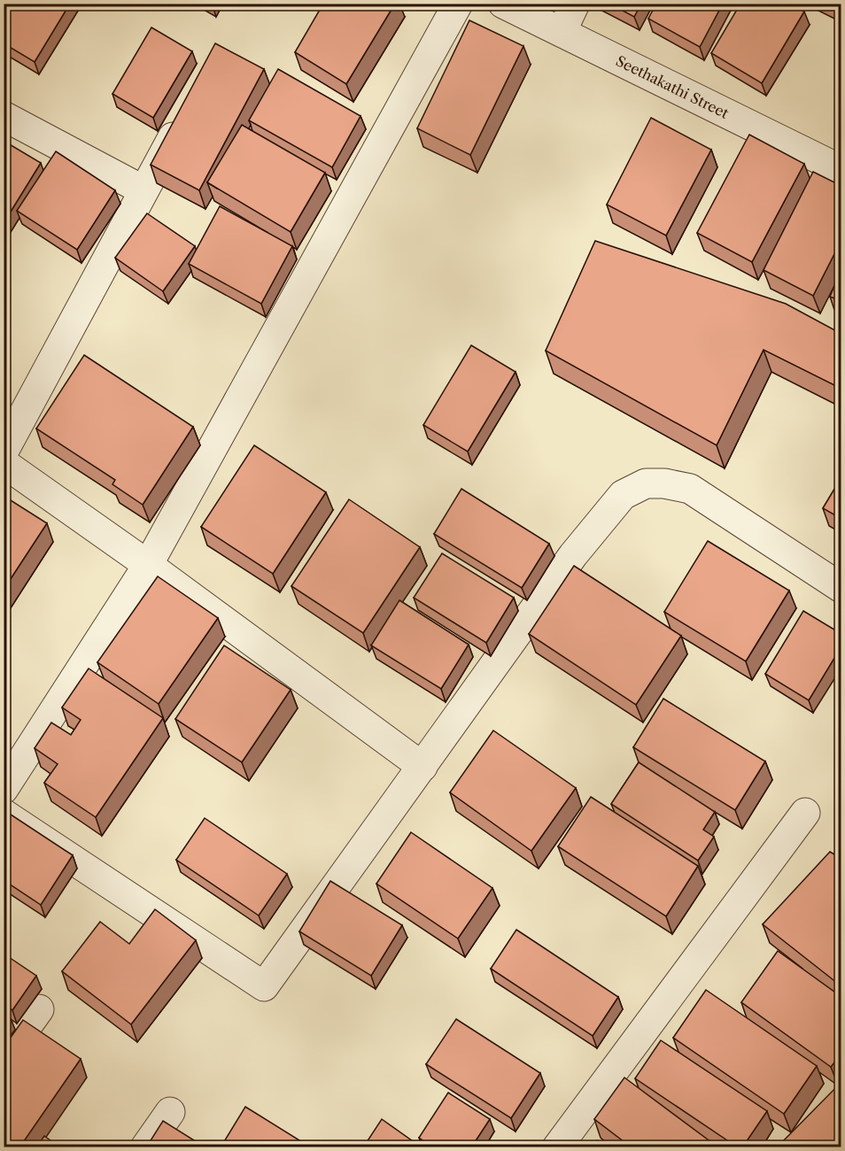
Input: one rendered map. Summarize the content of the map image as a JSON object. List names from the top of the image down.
{
  "streets": {
    "street": ["Seethakathi Street"]
  }
}
